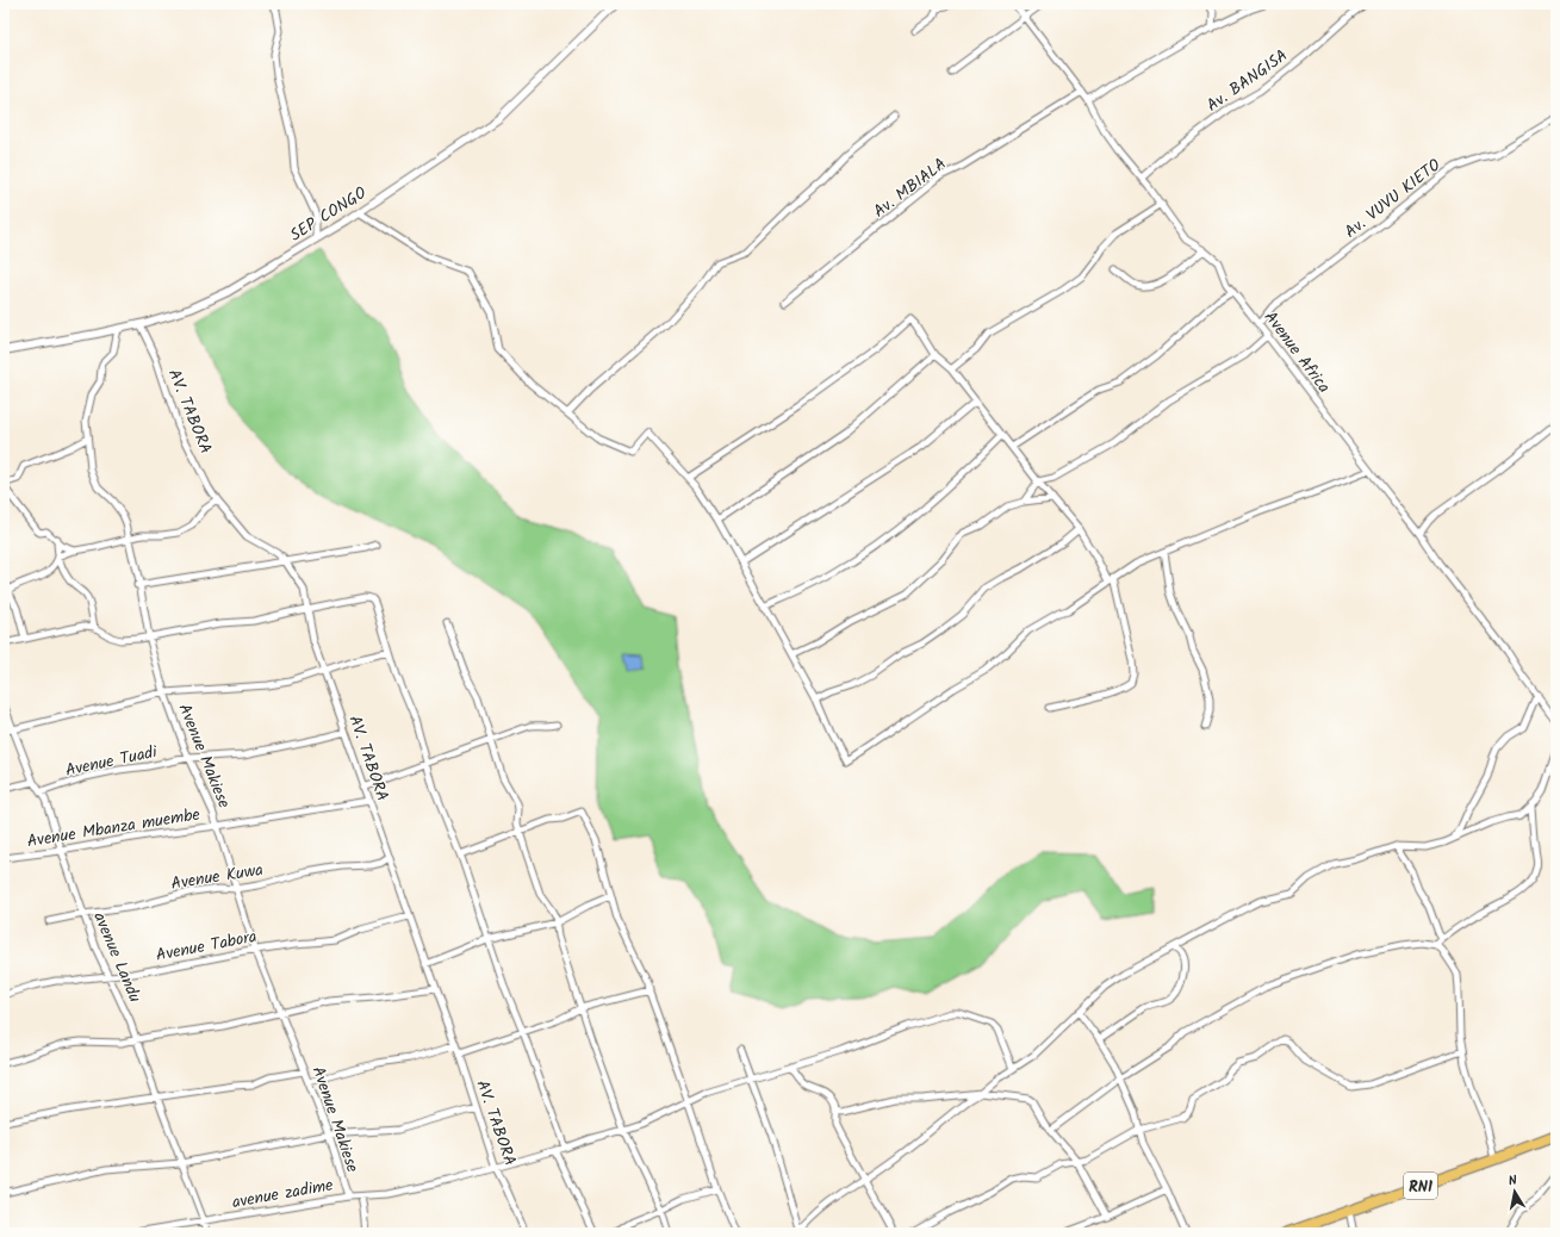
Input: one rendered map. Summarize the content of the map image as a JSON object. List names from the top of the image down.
{
  "streets": {
    "highway": ["RN1"],
    "street": [
      "Av. BANGISA",
      "Av. MBIALA",
      "Av. VUVU KIETO",
      "SEP CONGO",
      "Avenue Africa",
      "AV. TABORA",
      "Avenue Makiese",
      "Avenue Tuadi",
      "Avenue Mbanza muembe",
      "Avenue Kuwa",
      "Avenue Tabora",
      "avenue Landu",
      "avenue zadime"
    ]
  },
  "crossings": [
    ["Av. BANGISA", "Avenue Africa"],
    ["Av. MBIALA", "Avenue Africa"],
    ["Av. VUVU KIETO", "Avenue Africa"],
    ["SEP CONGO", "AV. TABORA"],
    ["SEP CONGO", "Avenue Makiese"],
    ["AV. TABORA", "Avenue Tuadi"],
    ["AV. TABORA", "Avenue Mbanza muembe"],
    ["AV. TABORA", "Avenue Kuwa"],
    ["AV. TABORA", "Avenue Tabora"],
    ["AV. TABORA", "avenue zadime"],
    ["Avenue Makiese", "Avenue Tuadi"],
    ["Avenue Makiese", "Avenue Mbanza muembe"],
    ["Avenue Makiese", "Avenue Kuwa"],
    ["Avenue Makiese", "Avenue Tabora"],
    ["Avenue Makiese", "avenue zadime"],
    ["Avenue Tuadi", "avenue Landu"],
    ["Avenue Mbanza muembe", "avenue Landu"],
    ["Avenue Kuwa", "avenue Landu"],
    ["Avenue Tabora", "avenue Landu"],
    ["avenue Landu", "avenue zadime"]
  ],
  "north": "top"
}
